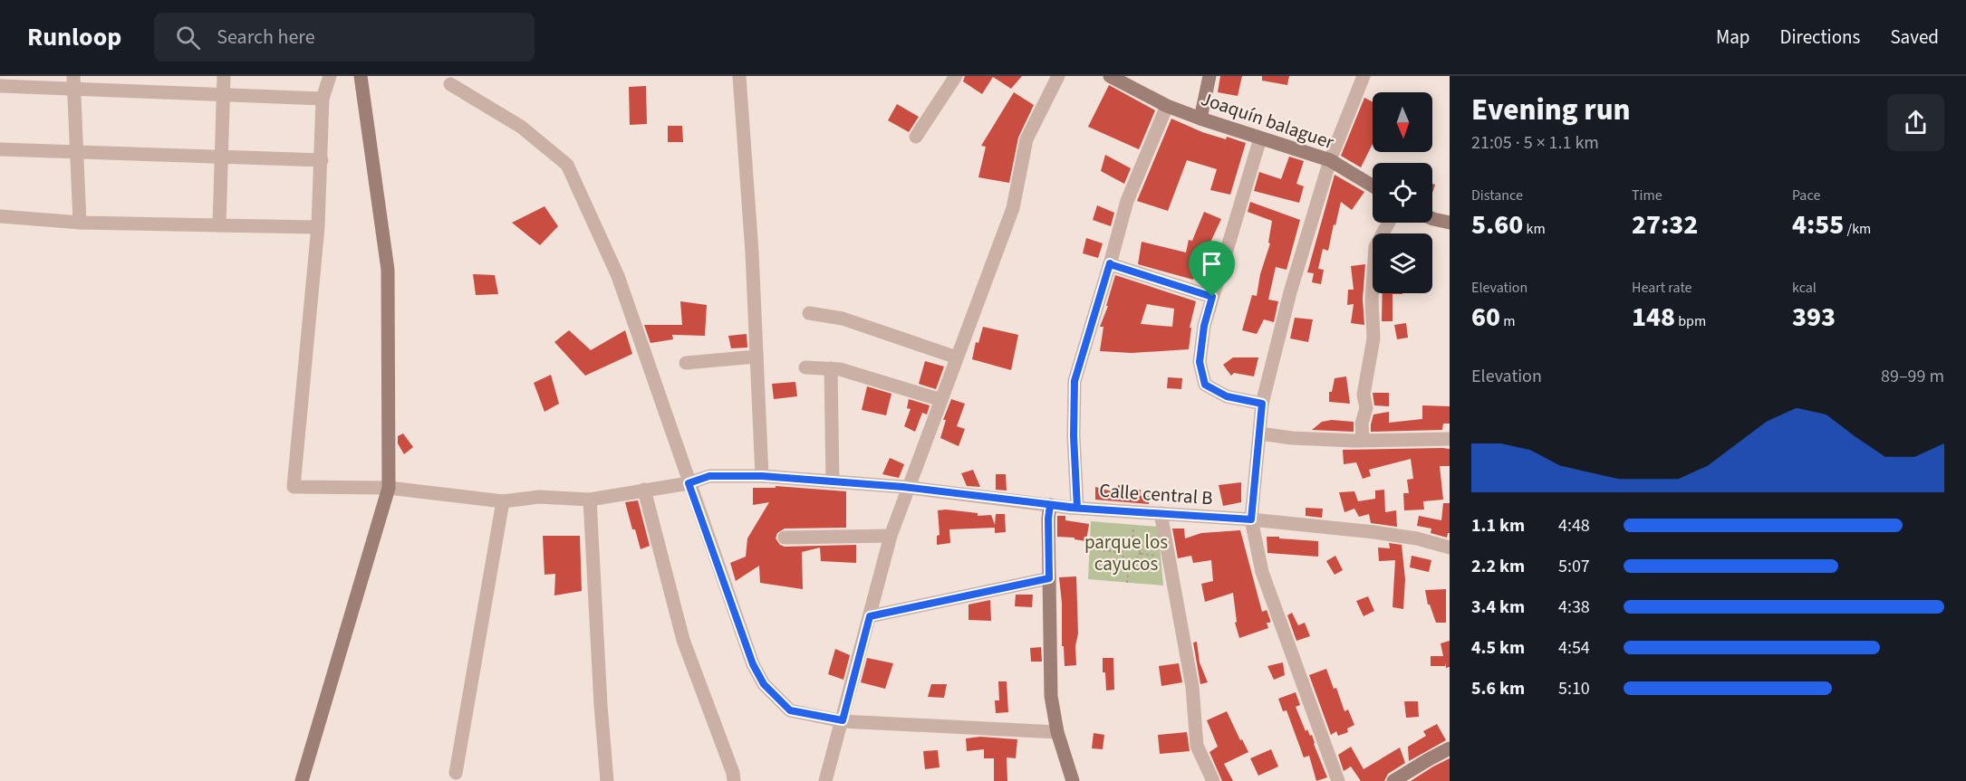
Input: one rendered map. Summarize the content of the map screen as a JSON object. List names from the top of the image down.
{
  "streets": {
    "main road": ["Joaquín balaguer"],
    "street": ["Calle central B"]
  },
  "parks": ["parque los cayucos"],
  "north": "bottom",
  "page": {
    "header": "Runloop",
    "search": "Search here",
    "nav": ["Map", "Directions", "Saved"],
    "heading": ["Evening run", "21:05 · 5 × 1.1 km"],
    "stats": [
      ["Distance", "5.60 km"],
      ["Time", "27:32"],
      ["Pace", "4:55 /km"],
      ["Elevation", "60 m"],
      ["Heart rate", "148 bpm"],
      ["kcal", "393"]
    ],
    "chart": ["Elevation", "89–99 m"],
    "list": [
      {
        "name": "1.1 km",
        "note": "4:48"
      },
      {
        "name": "2.2 km",
        "note": "5:07"
      },
      {
        "name": "3.4 km",
        "note": "4:38"
      },
      {
        "name": "4.5 km",
        "note": "4:54"
      },
      {
        "name": "5.6 km",
        "note": "5:10"
      }
    ]
  }
}
